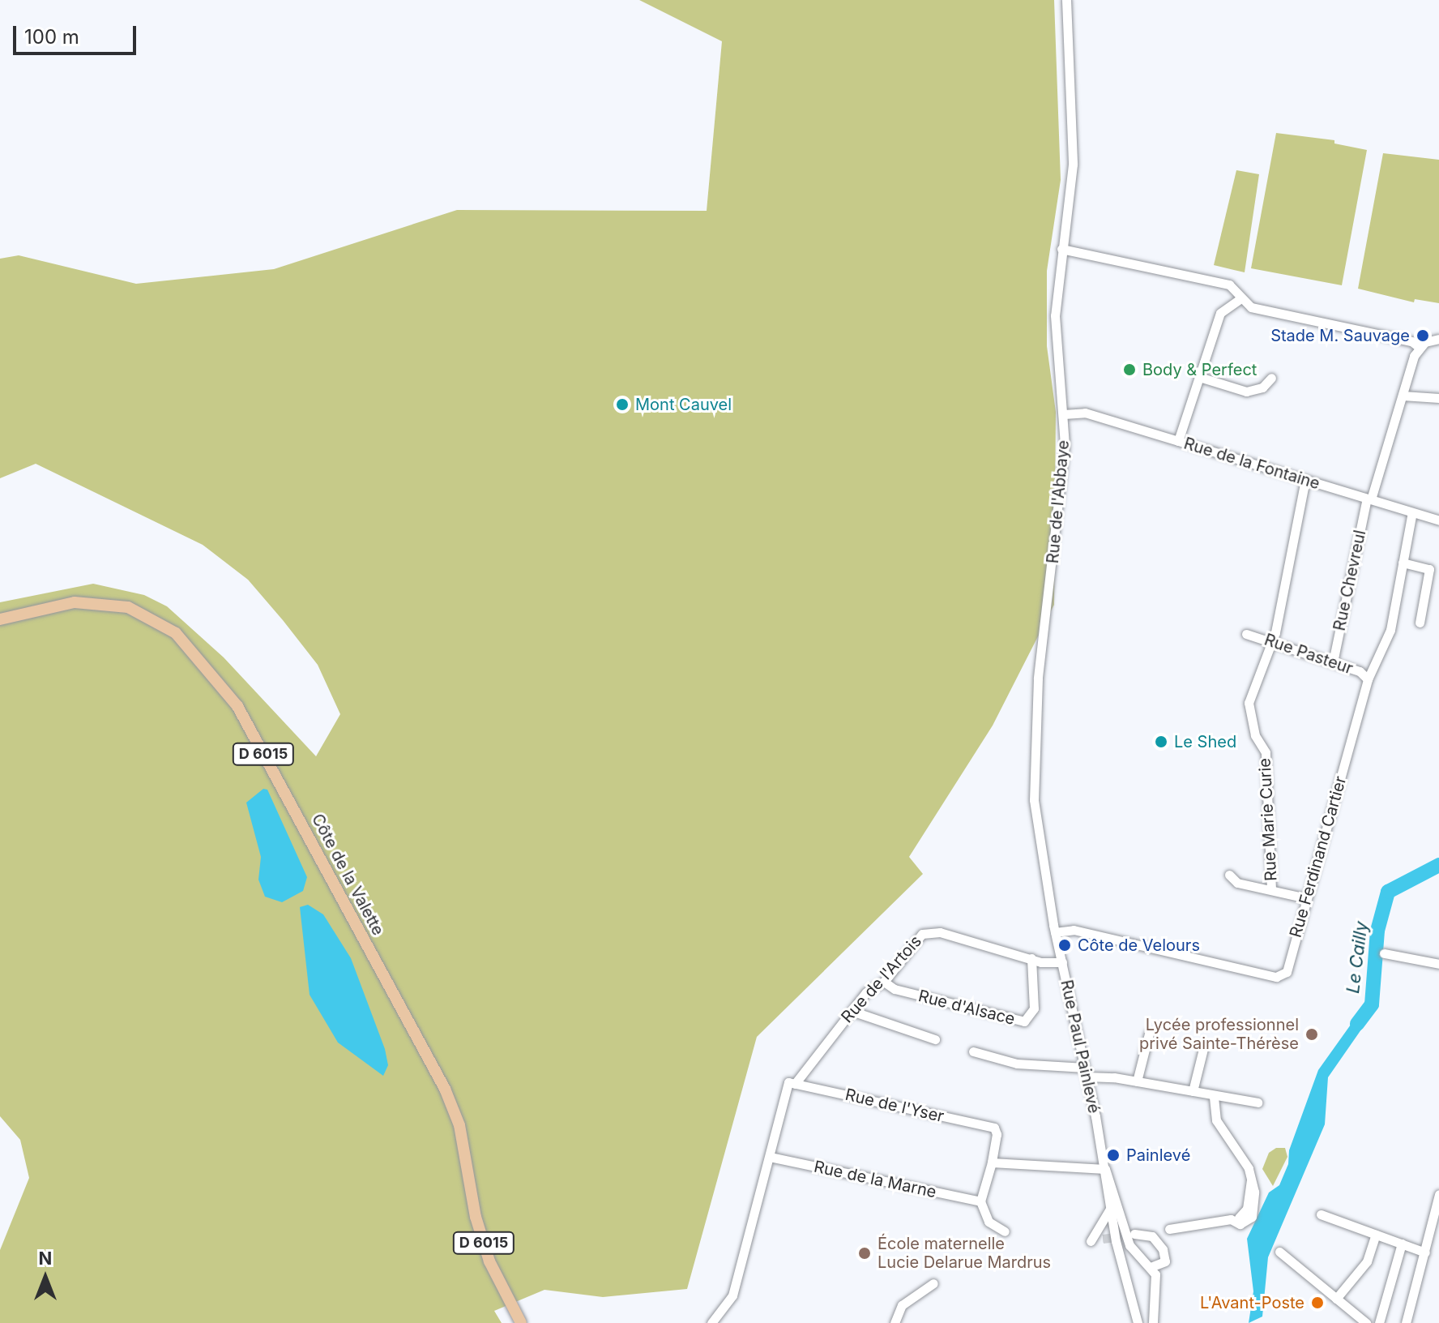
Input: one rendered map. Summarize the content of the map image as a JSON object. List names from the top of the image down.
{
  "streets": {
    "main road": ["D 6015", "Côte de la Valette"],
    "street": [
      "Rue de la Fontaine",
      "Rue de l'Abbaye",
      "Rue Chevreul",
      "Rue Pasteur",
      "Rue Marie Curie",
      "Rue Ferdinand Cartier",
      "Rue de l'Artois",
      "Rue d'Alsace",
      "Rue Paul Painlevé",
      "Rue de l'Yser",
      "Rue de la Marne"
    ]
  },
  "crossings": [
    ["Rue de la Fontaine", "Rue de l'Abbaye"],
    ["Rue de la Fontaine", "Rue Chevreul"],
    ["Rue de la Fontaine", "Rue Marie Curie"],
    ["Rue de la Fontaine", "Rue Ferdinand Cartier"],
    ["Rue de l'Abbaye", "Rue Ferdinand Cartier"],
    ["Rue de l'Abbaye", "Rue Paul Painlevé"],
    ["Rue Chevreul", "Rue Pasteur"],
    ["Rue Pasteur", "Rue Marie Curie"],
    ["Rue Pasteur", "Rue Ferdinand Cartier"],
    ["Rue Marie Curie", "Rue Ferdinand Cartier"],
    ["Rue Ferdinand Cartier", "Rue Paul Painlevé"],
    ["Rue de l'Artois", "Rue d'Alsace"],
    ["Rue de l'Artois", "Rue de l'Yser"],
    ["Rue de l'Artois", "Rue de la Marne"]
  ],
  "water": ["Le Cailly"],
  "places": [
    "Stade M. Sauvage",
    "Body & Perfect",
    "Mont Cauvel",
    "Le Shed",
    "Côte de Velours",
    "Lycée professionnel privé Sainte-Thérèse",
    "Painlevé",
    "École maternelle Lucie Delarue Mardrus",
    "L'Avant-Poste"
  ],
  "scale_bar": "100 m",
  "north": "top"
}
